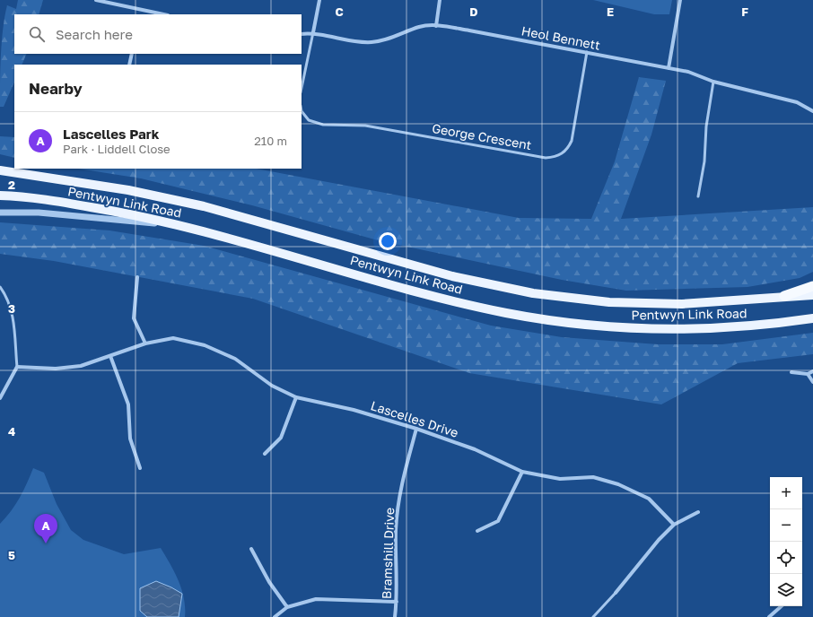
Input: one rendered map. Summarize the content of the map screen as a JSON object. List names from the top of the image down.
{
  "streets": {
    "main road": ["Pentwyn Link Road"],
    "street": ["Heol Bennett", "Lascelles Drive", "Bramshill Drive"],
    "lane": ["George Crescent"]
  },
  "crossings": [
    ["Heol Bennett", "George Crescent"],
    ["Lascelles Drive", "Bramshill Drive"]
  ],
  "page": {
    "search": "Search here",
    "heading": "Nearby",
    "list": [
      {
        "mark": "A",
        "name": "Lascelles Park",
        "note": "Park · Liddell Close",
        "value": "210 m"
      }
    ],
    "map_buttons": ["+", "−"],
    "pins": "A"
  },
  "grid": {
    "columns": [
      "C",
      "D",
      "E",
      "F"
    ],
    "rows": [
      "2",
      "3",
      "4",
      "5"
    ]
  }
}
